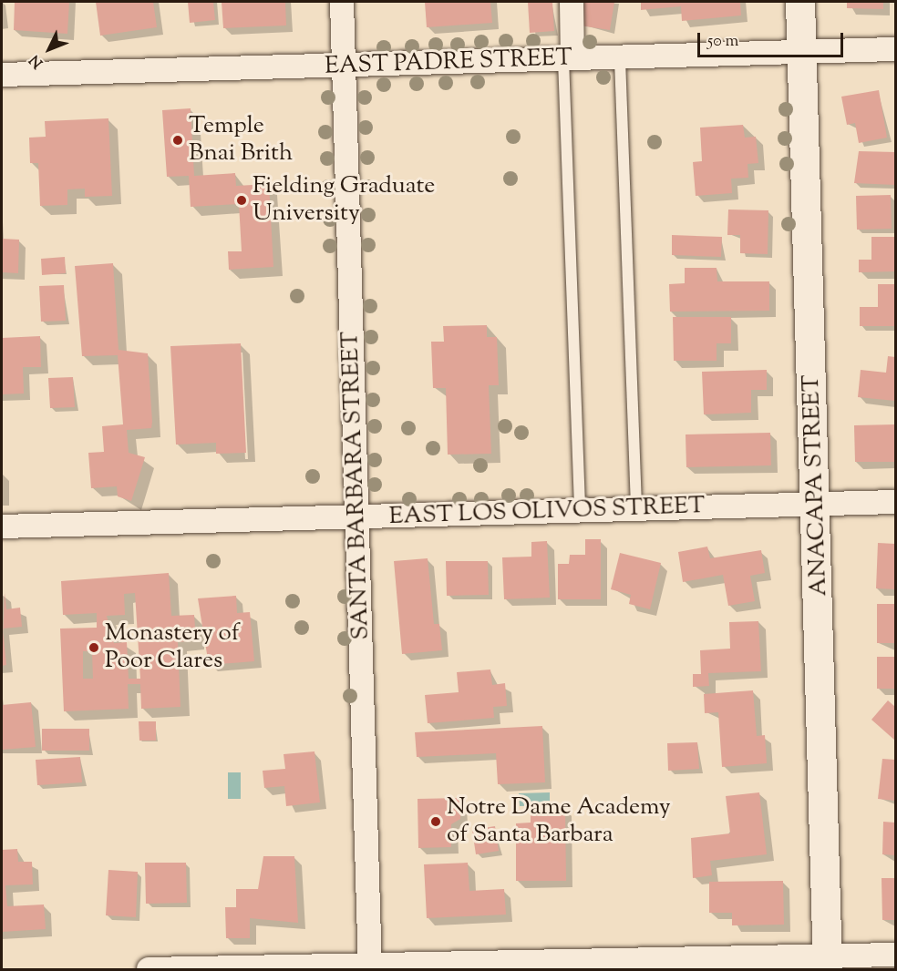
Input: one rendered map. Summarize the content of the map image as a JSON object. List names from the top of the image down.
{
  "streets": {
    "street": [
      "EAST PADRE STREET",
      "SANTA BARBARA STREET",
      "ANACAPA STREET",
      "EAST LOS OLIVOS STREET"
    ]
  },
  "crossings": [
    ["EAST PADRE STREET", "SANTA BARBARA STREET"],
    ["EAST PADRE STREET", "ANACAPA STREET"],
    ["SANTA BARBARA STREET", "EAST LOS OLIVOS STREET"],
    ["ANACAPA STREET", "EAST LOS OLIVOS STREET"]
  ],
  "places": [
    "Temple Bnai Brith",
    "Fielding Graduate University",
    "Monastery of Poor Clares",
    "Notre Dame Academy of Santa Barbara"
  ],
  "scale_bar": "50 m",
  "north": "bottom left"
}
